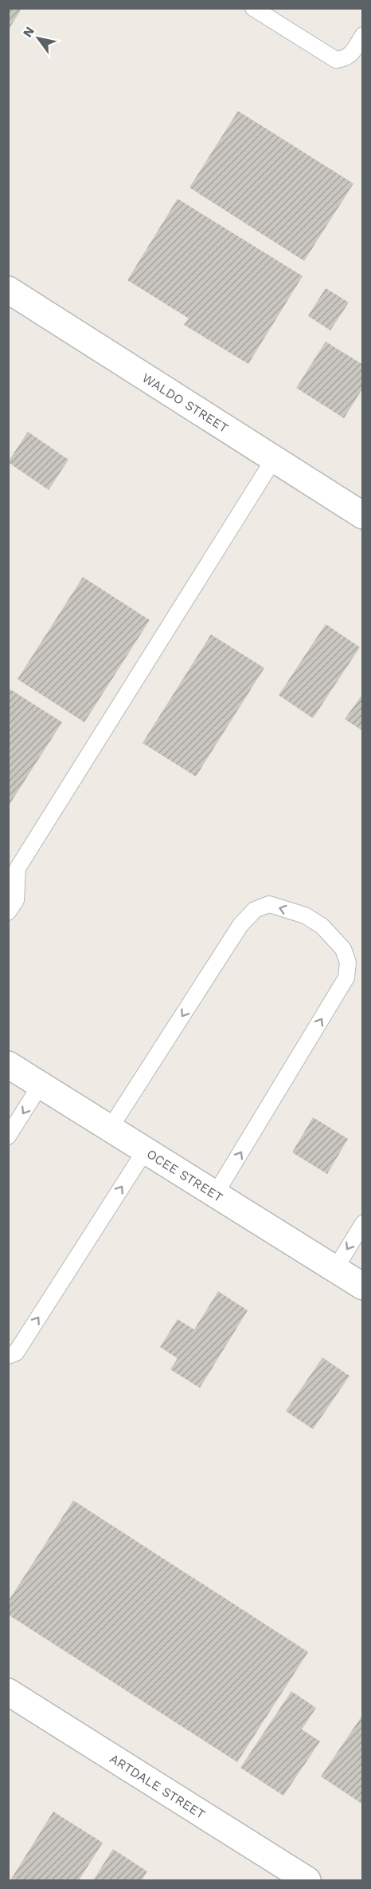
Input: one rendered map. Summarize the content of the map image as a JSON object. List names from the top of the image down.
{
  "streets": {
    "street": ["WALDO STREET", "OCEE STREET", "ARTDALE STREET"]
  },
  "north": "top left"
}
